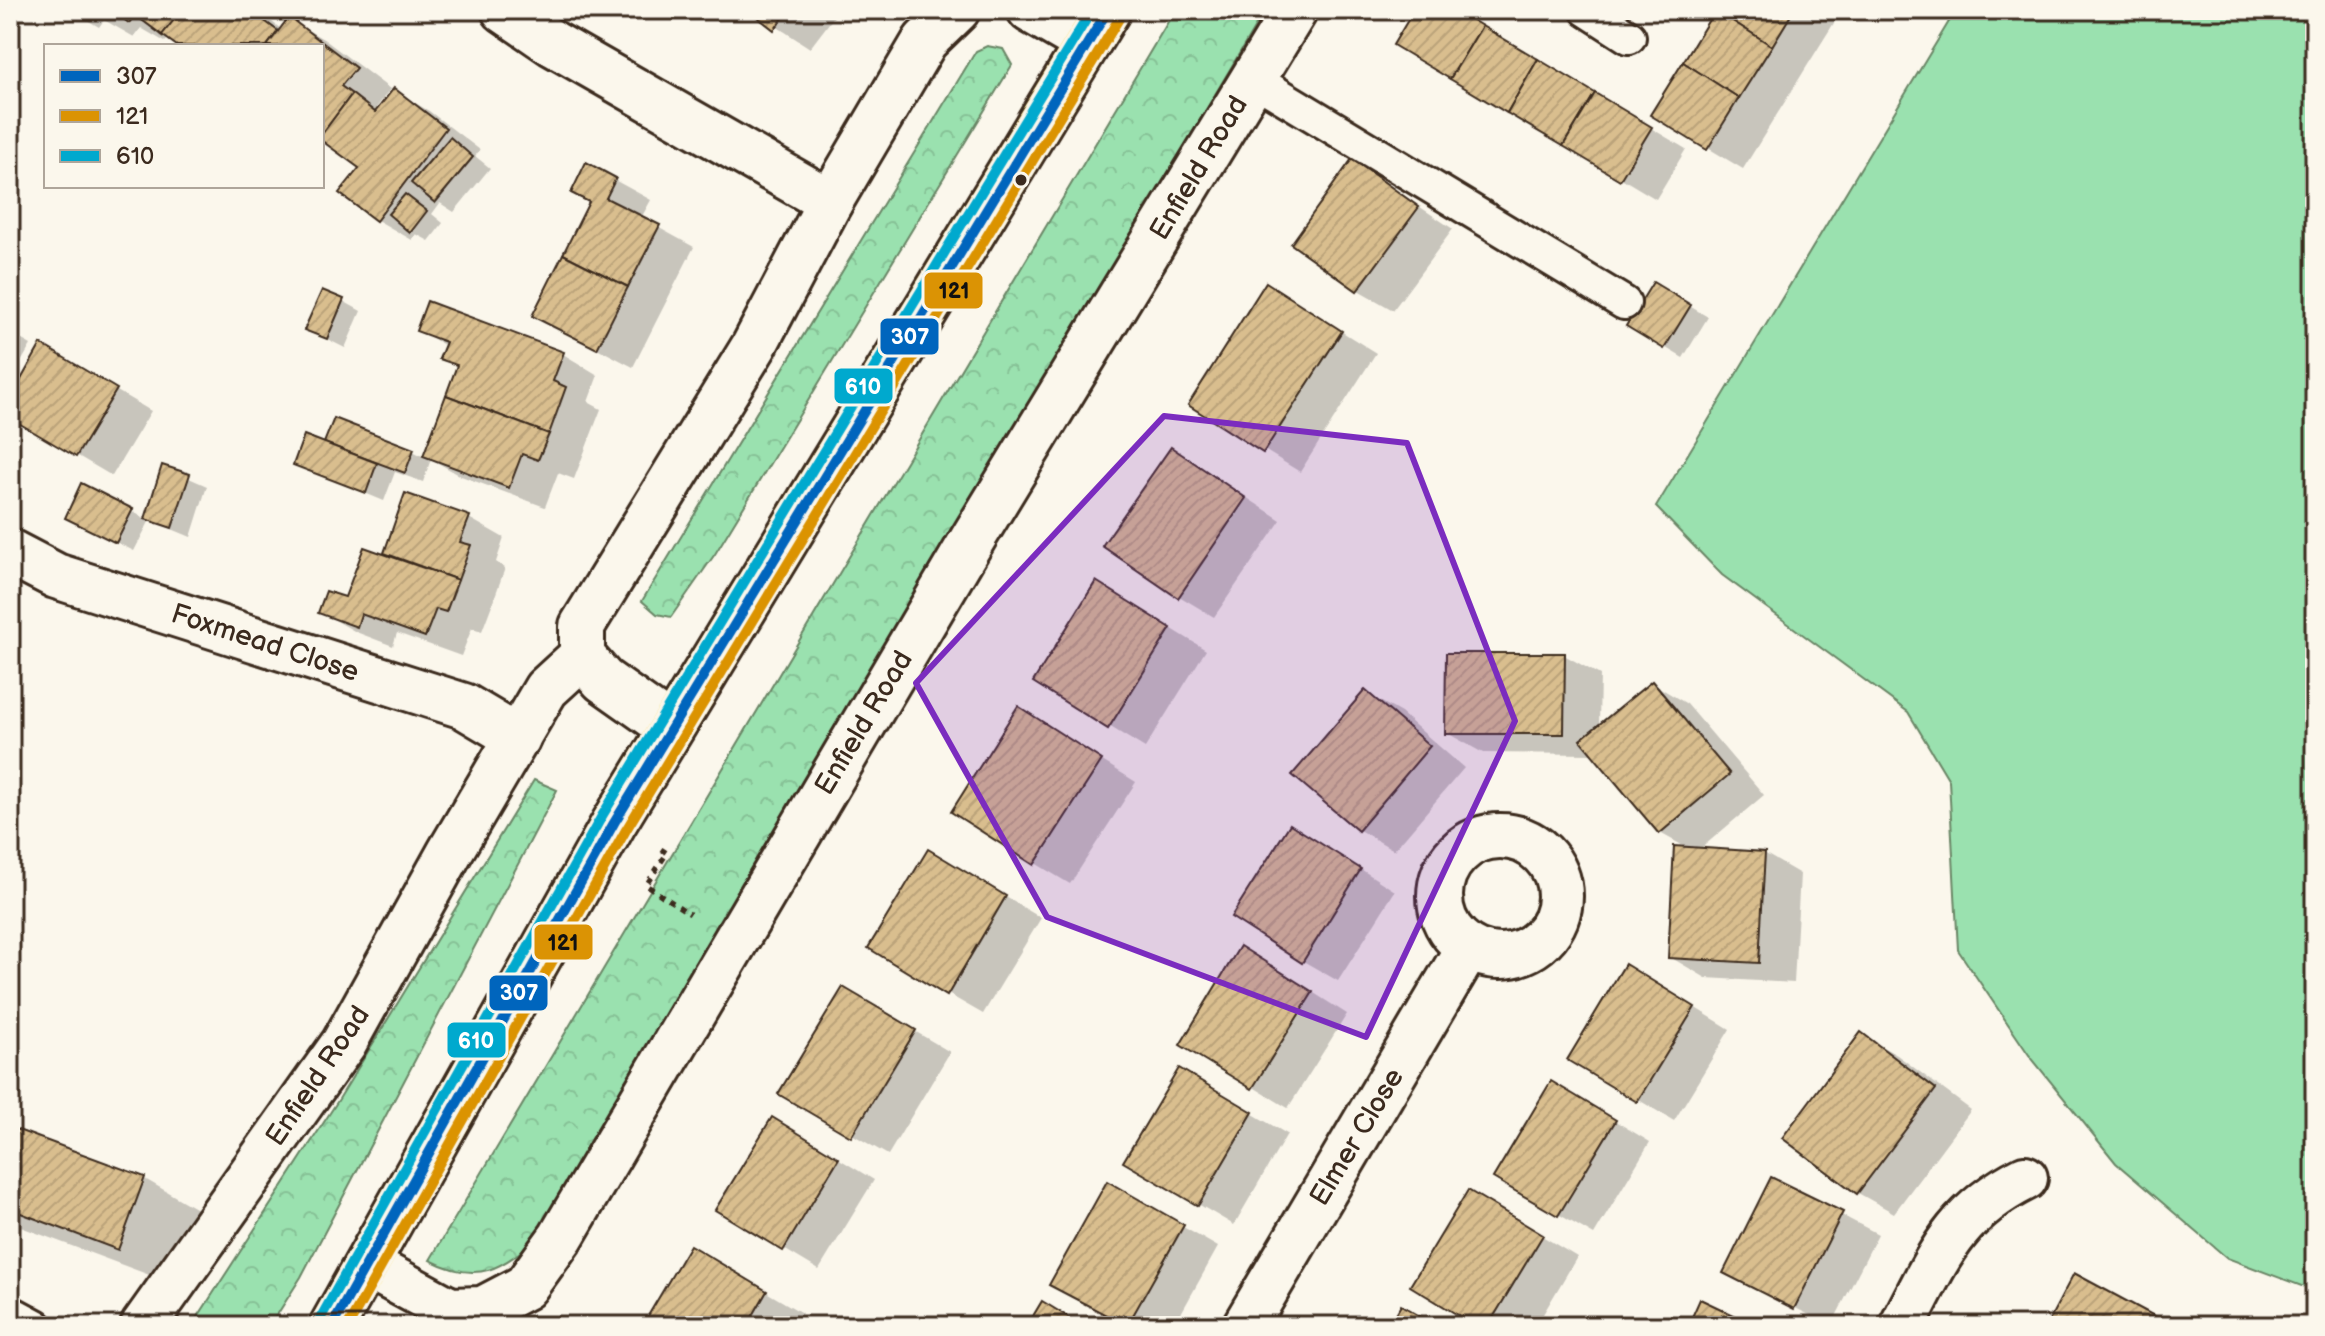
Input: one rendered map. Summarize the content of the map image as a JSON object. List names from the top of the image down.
{
  "streets": {
    "street": ["Enfield Road", "Foxmead Close", "Elmer Close"]
  },
  "crossings": [
    ["Enfield Road", "Foxmead Close"]
  ],
  "lines": ["transit line 307", "transit line 610", "transit line 121"],
  "legend": ["307", "121", "610"]
}
